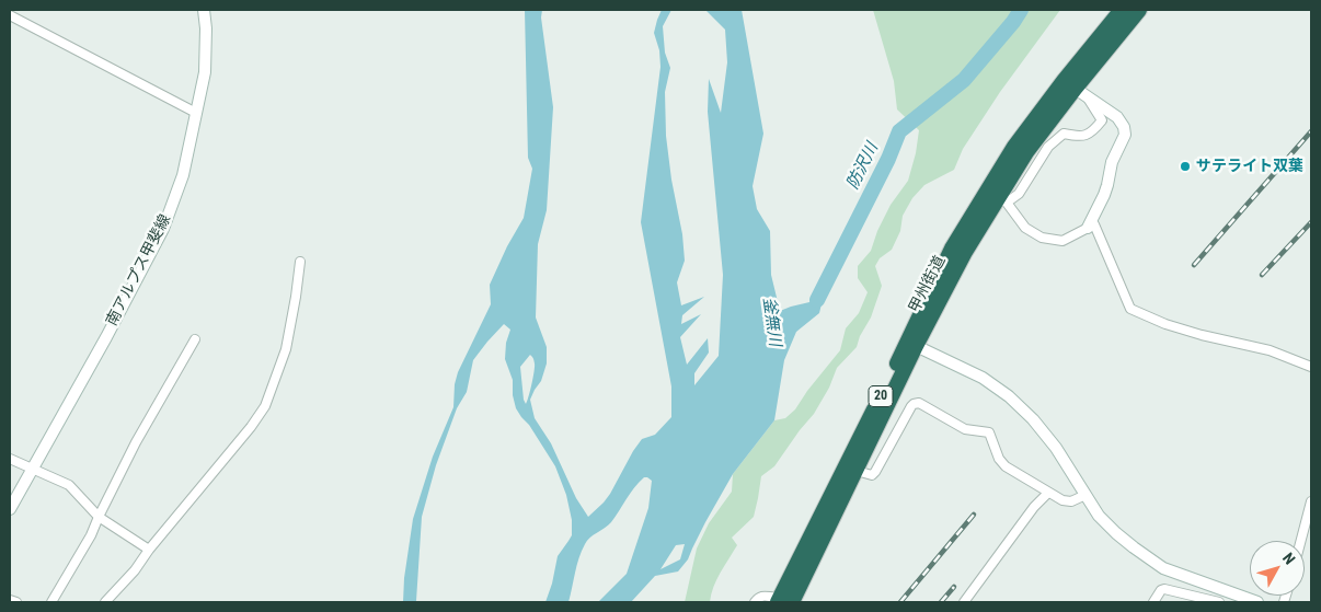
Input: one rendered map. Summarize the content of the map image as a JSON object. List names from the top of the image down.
{
  "streets": {
    "highway": ["甲州街道", "20"],
    "street": ["南アルプス甲斐線"]
  },
  "water": ["防沢川", "釜無川"],
  "places": ["サテライト双葉"],
  "north": "top right"
}
